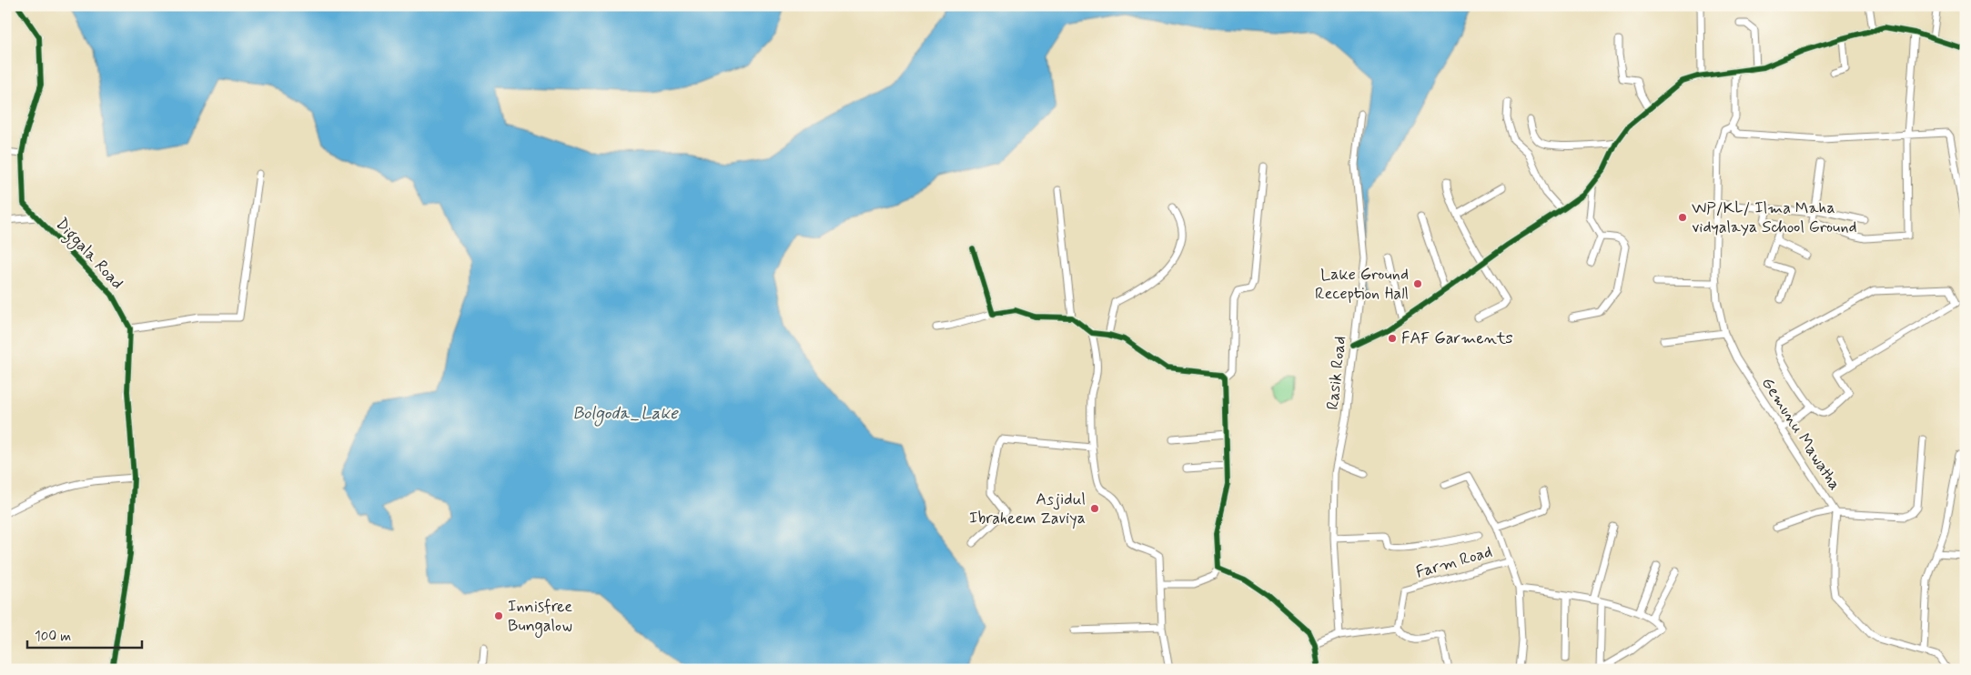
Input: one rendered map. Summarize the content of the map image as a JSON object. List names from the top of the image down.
{
  "streets": {
    "street": [
      "Diggala Road",
      "Rasik Road",
      "Gemunu Mawatha",
      "Farm Road"
    ]
  },
  "water": ["Bolgoda_Lake"],
  "places": [
    "WP/KL/ Ilma Maha vidyalaya School Ground",
    "Lake Ground Reception Hall",
    "FAF Garments",
    "Asjidul Ibraheem Zaviya",
    "Innisfree Bungalow"
  ],
  "scale_bar": "100 m"
}
